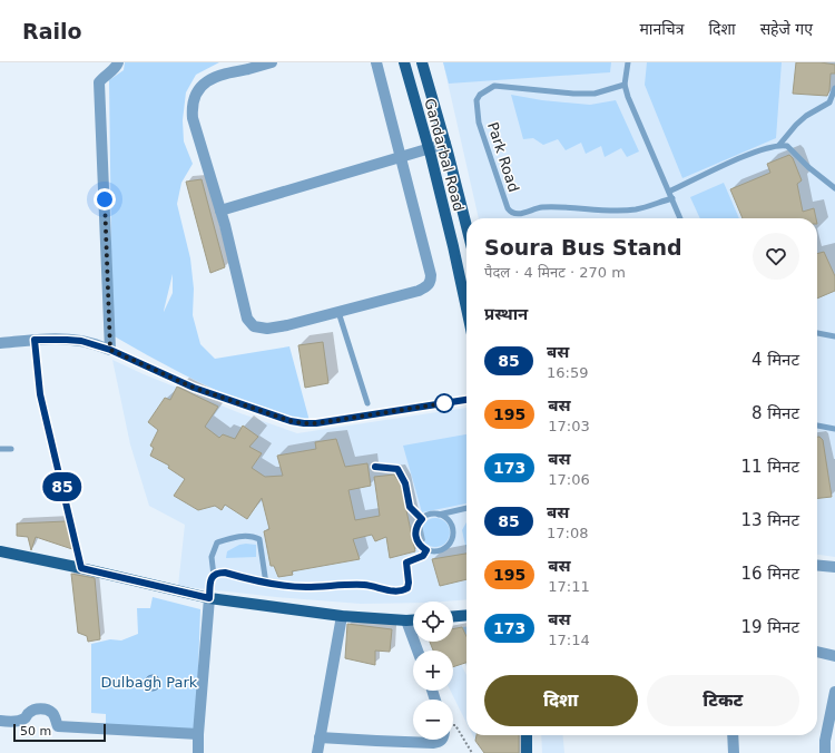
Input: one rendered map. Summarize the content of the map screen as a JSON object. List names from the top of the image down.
{
  "streets": {
    "main road": ["Gandarbal Road"],
    "lane": ["Park Road"]
  },
  "parks": ["Dulbagh Park"],
  "lines": ["bus line 85"],
  "scale_bar": "50 m",
  "page": {
    "header": "Railo",
    "nav": ["मानचित्र", "दिशा", "सहेजे गए"],
    "on_map": "85",
    "heading": [
      ["Soura Bus Stand", "पैदल · 4 मिनट · 270 m"],
      "प्रस्थान"
    ],
    "list": [
      {
        "mark": "85",
        "name": "बस",
        "note": "16:59",
        "value": "4 मिनट"
      },
      {
        "mark": "195",
        "name": "बस",
        "note": "17:03",
        "value": "8 मिनट"
      },
      {
        "mark": "173",
        "name": "बस",
        "note": "17:06",
        "value": "11 मिनट"
      },
      {
        "mark": "85",
        "name": "बस",
        "note": "17:08",
        "value": "13 मिनट"
      },
      {
        "mark": "195",
        "name": "बस",
        "note": "17:11",
        "value": "16 मिनट"
      },
      {
        "mark": "173",
        "name": "बस",
        "note": "17:14",
        "value": "19 मिनट"
      }
    ],
    "map_buttons": ["+", "−"],
    "buttons": ["दिशा", "टिकट"],
    "scale": "50 m"
  }
}
